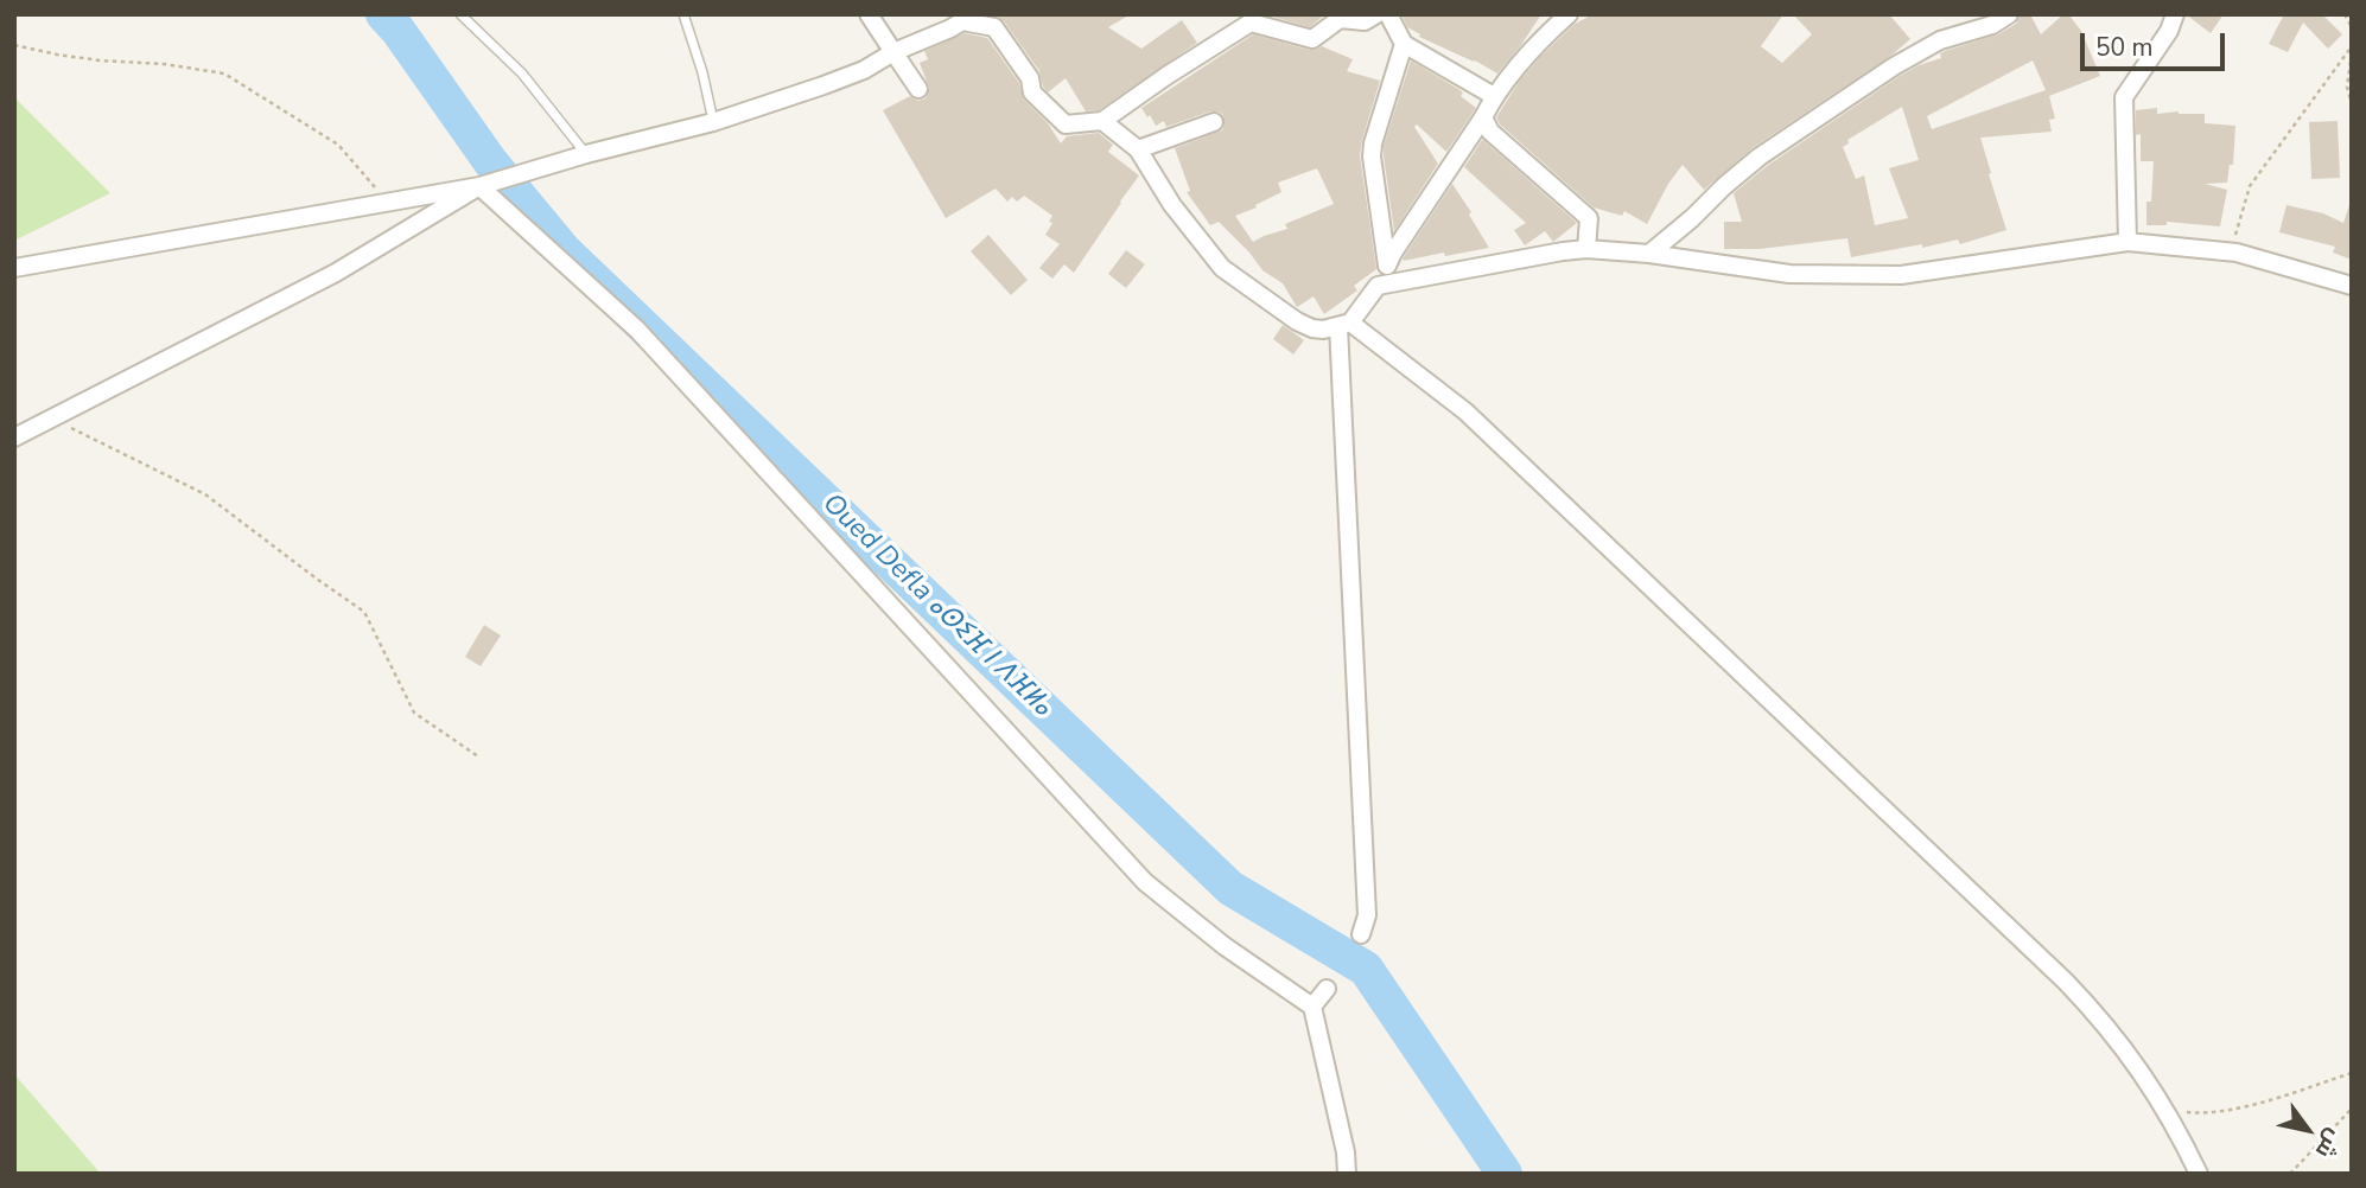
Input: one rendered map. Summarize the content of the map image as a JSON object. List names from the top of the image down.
{
  "water": ["Oued Defla ⴰⵙⵉⴼ ⵏ ⴷⴼⵍⴰ"],
  "scale_bar": "50 m",
  "north": "bottom right"
}
